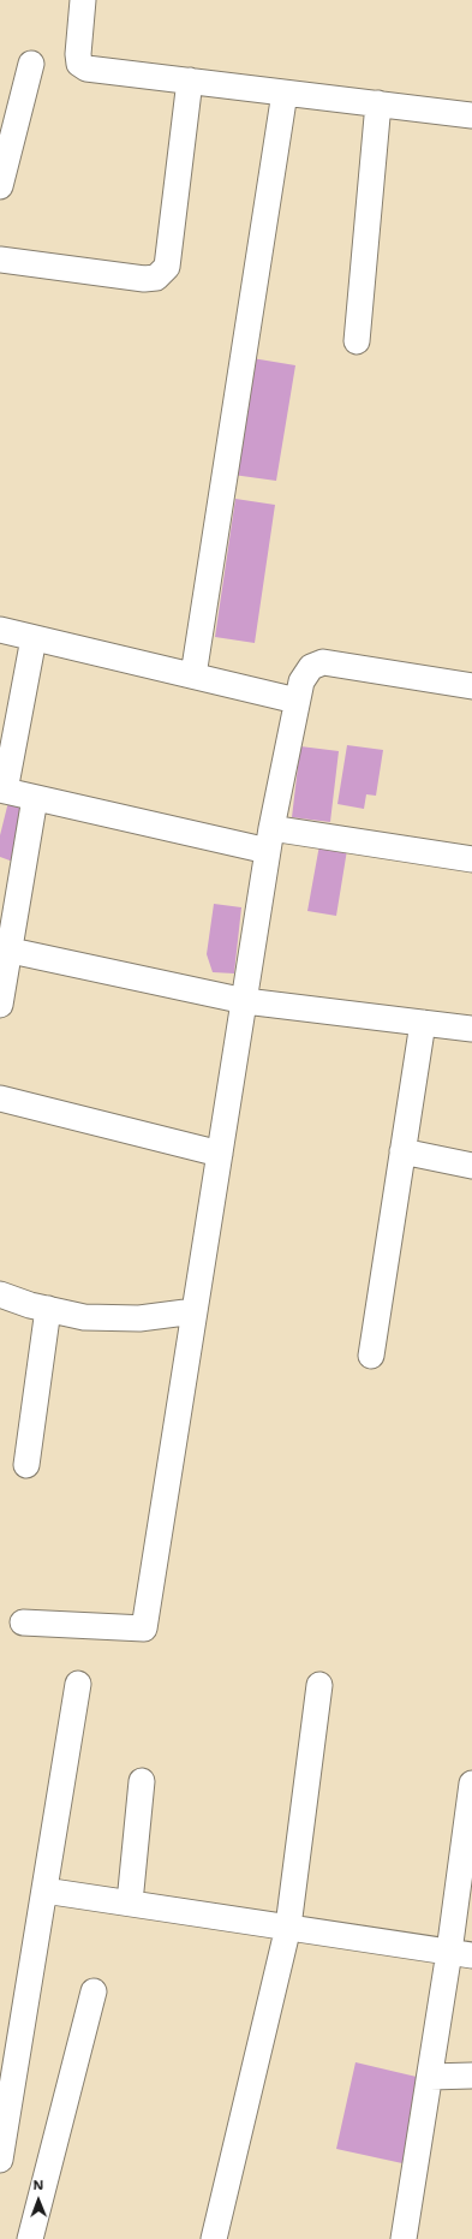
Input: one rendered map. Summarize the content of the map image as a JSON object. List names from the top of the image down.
{
  "north": "top"
}
